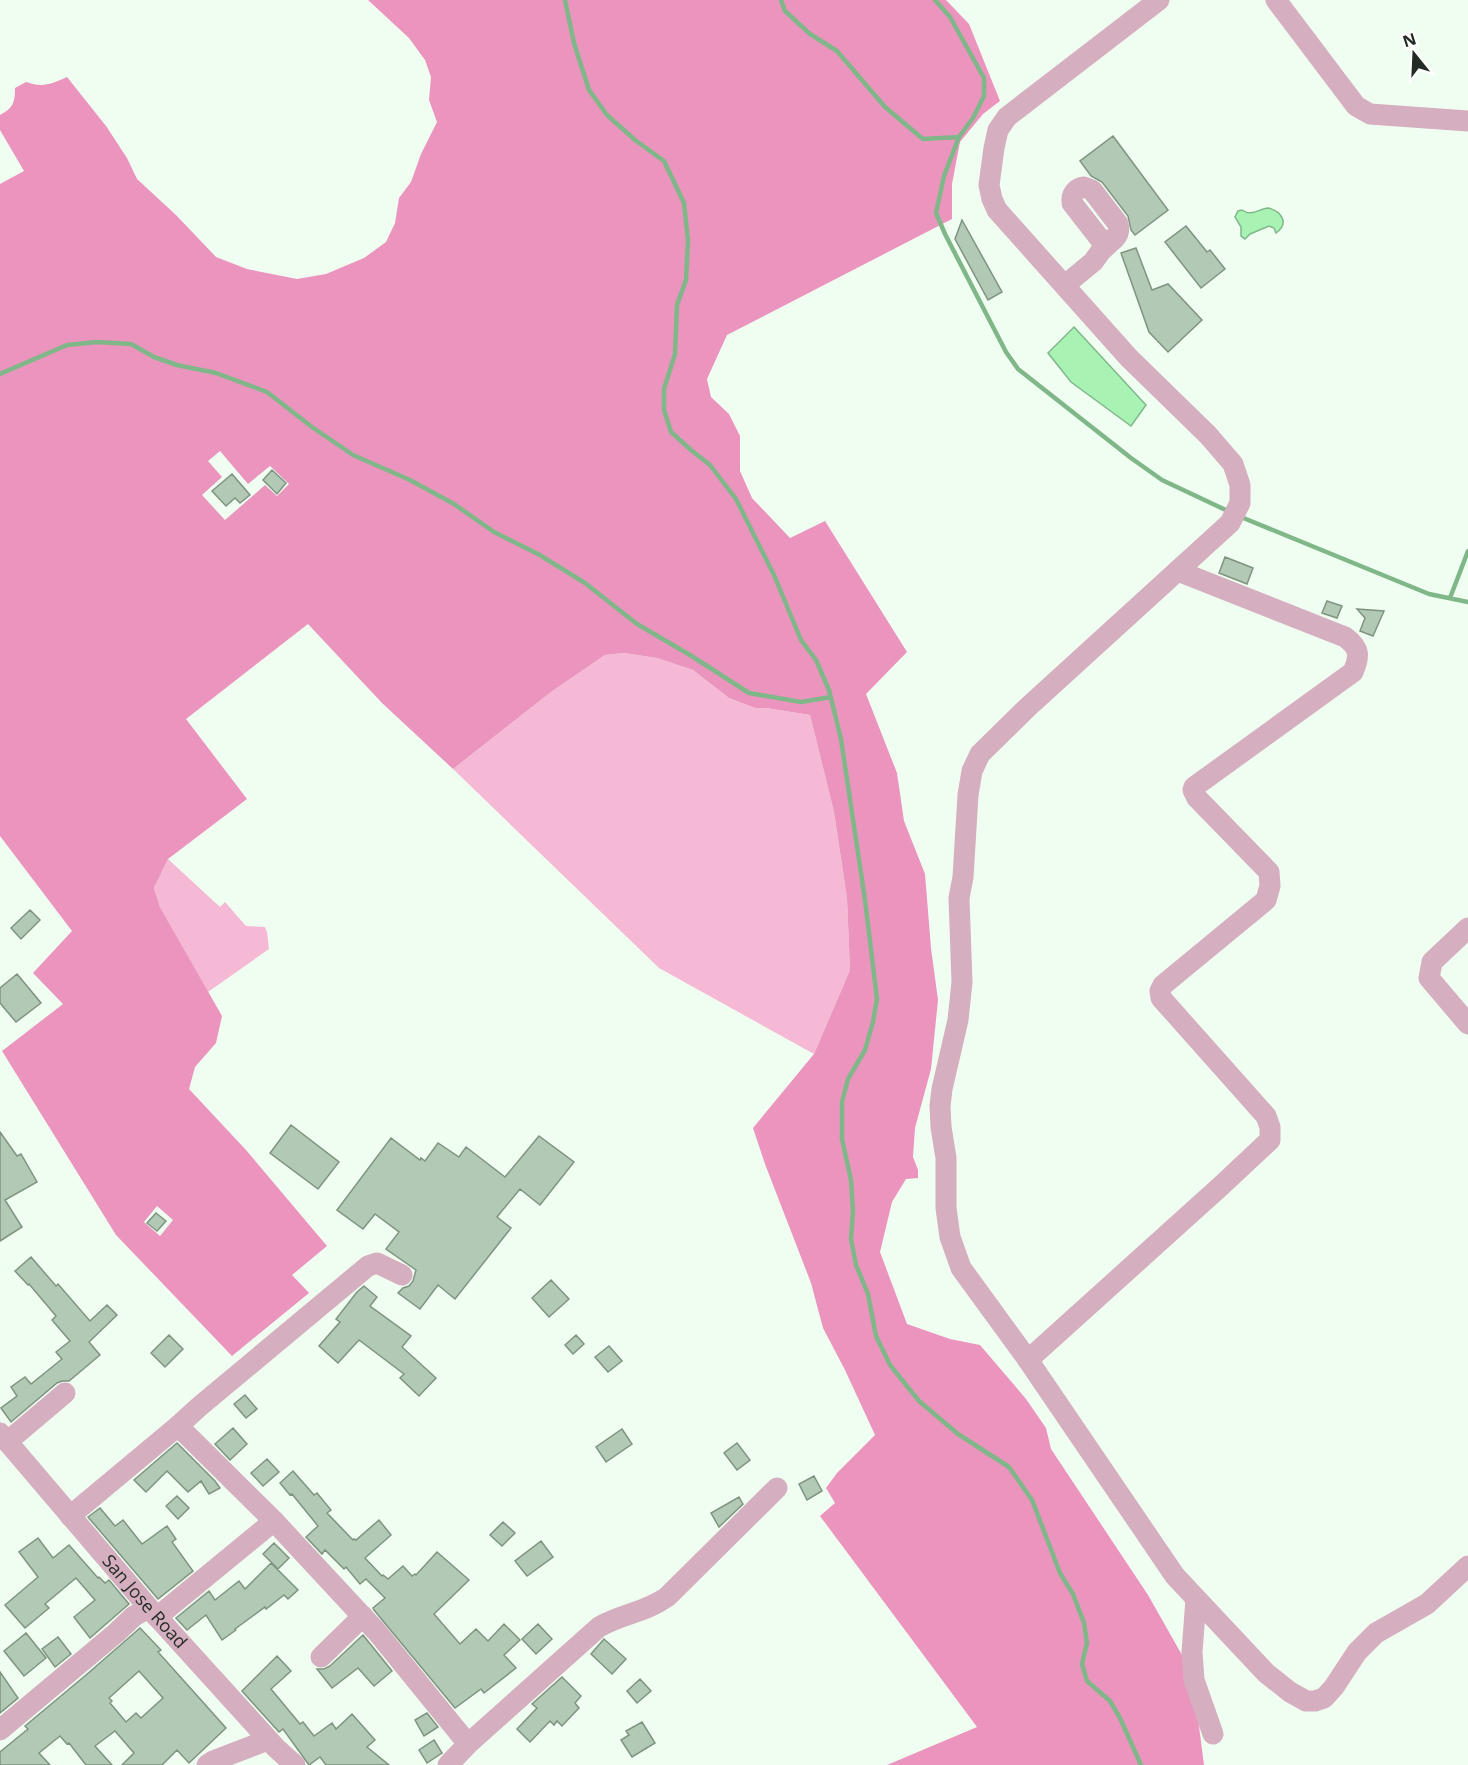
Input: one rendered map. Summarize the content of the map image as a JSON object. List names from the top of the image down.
{
  "streets": {
    "street": ["San Jose Road"]
  },
  "north": "top"
}
